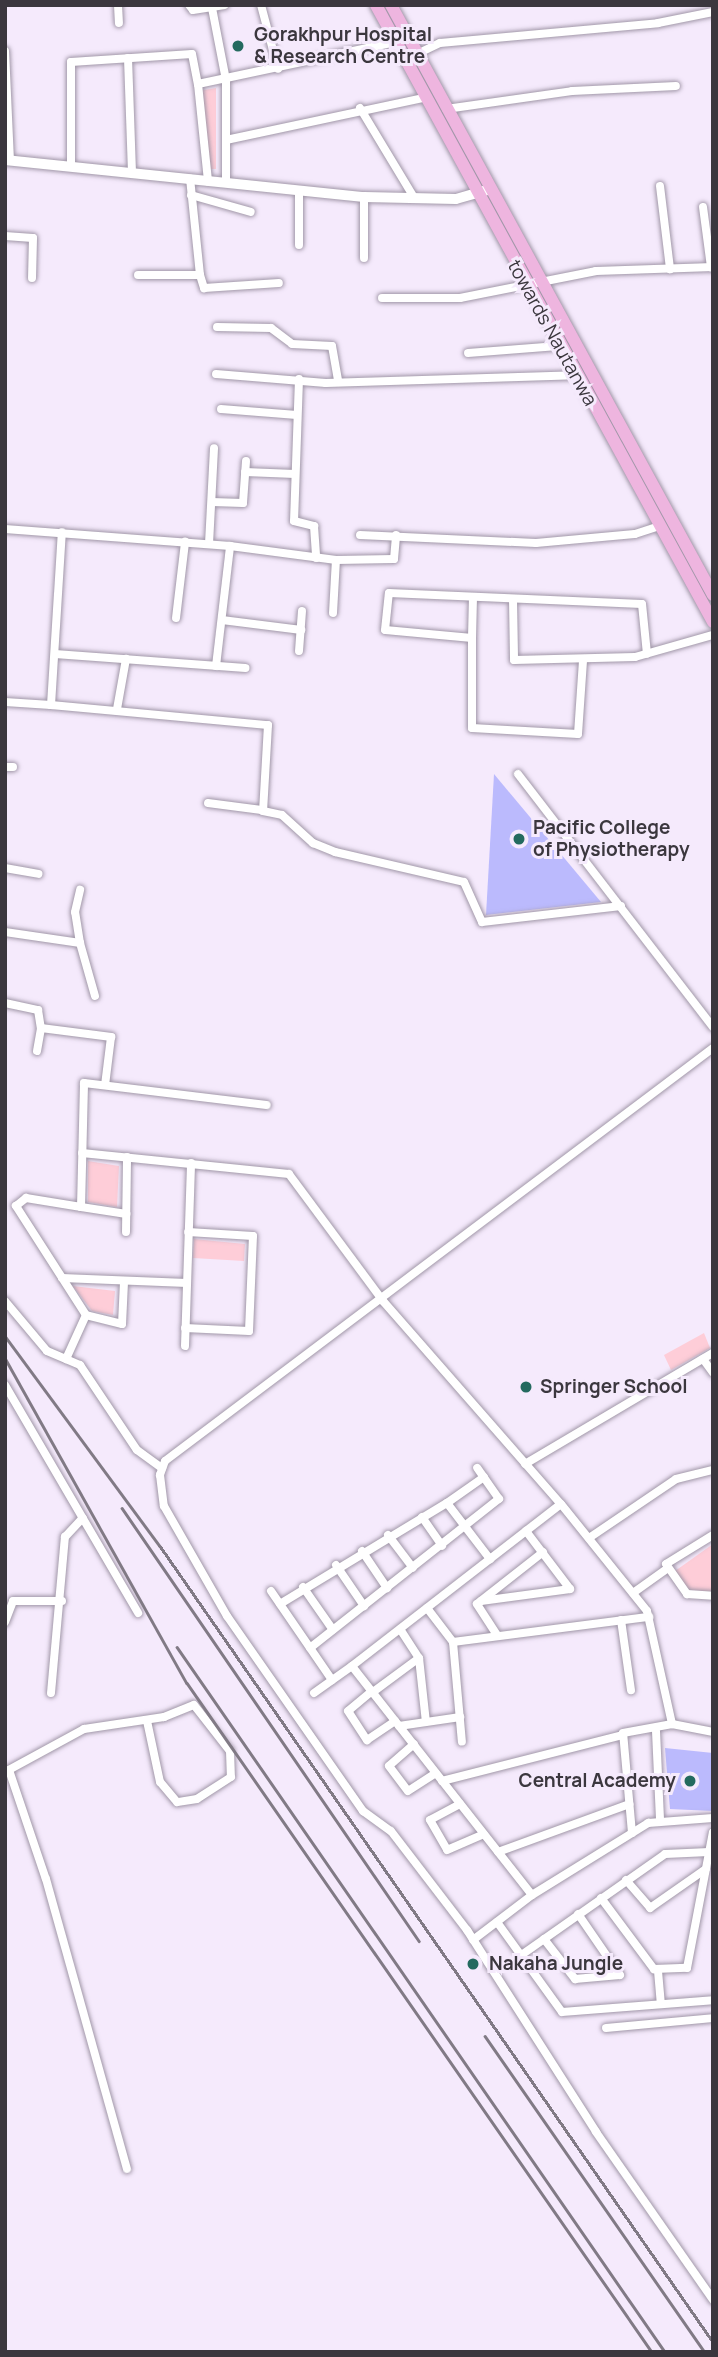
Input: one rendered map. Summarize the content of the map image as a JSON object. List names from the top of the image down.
{
  "streets": {
    "main road": ["towards Nautanwa"]
  },
  "places": [
    "Gorakhpur Hospital & Research Centre",
    "Pacific College of Physiotherapy",
    "Springer School",
    "Central Academy",
    "Nakaha Jungle"
  ]
}
